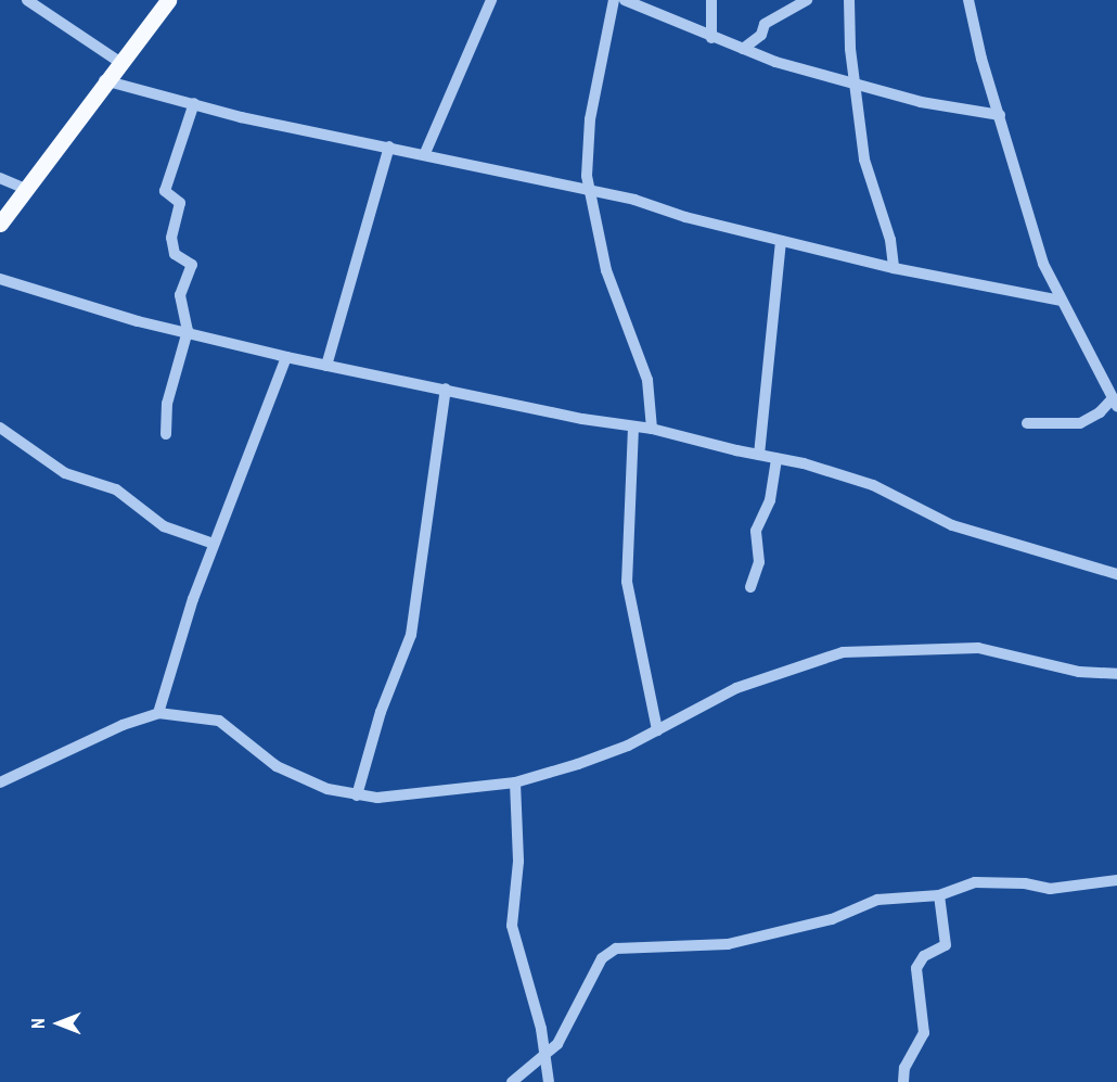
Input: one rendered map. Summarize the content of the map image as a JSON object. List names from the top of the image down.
{
  "north": "left"
}
